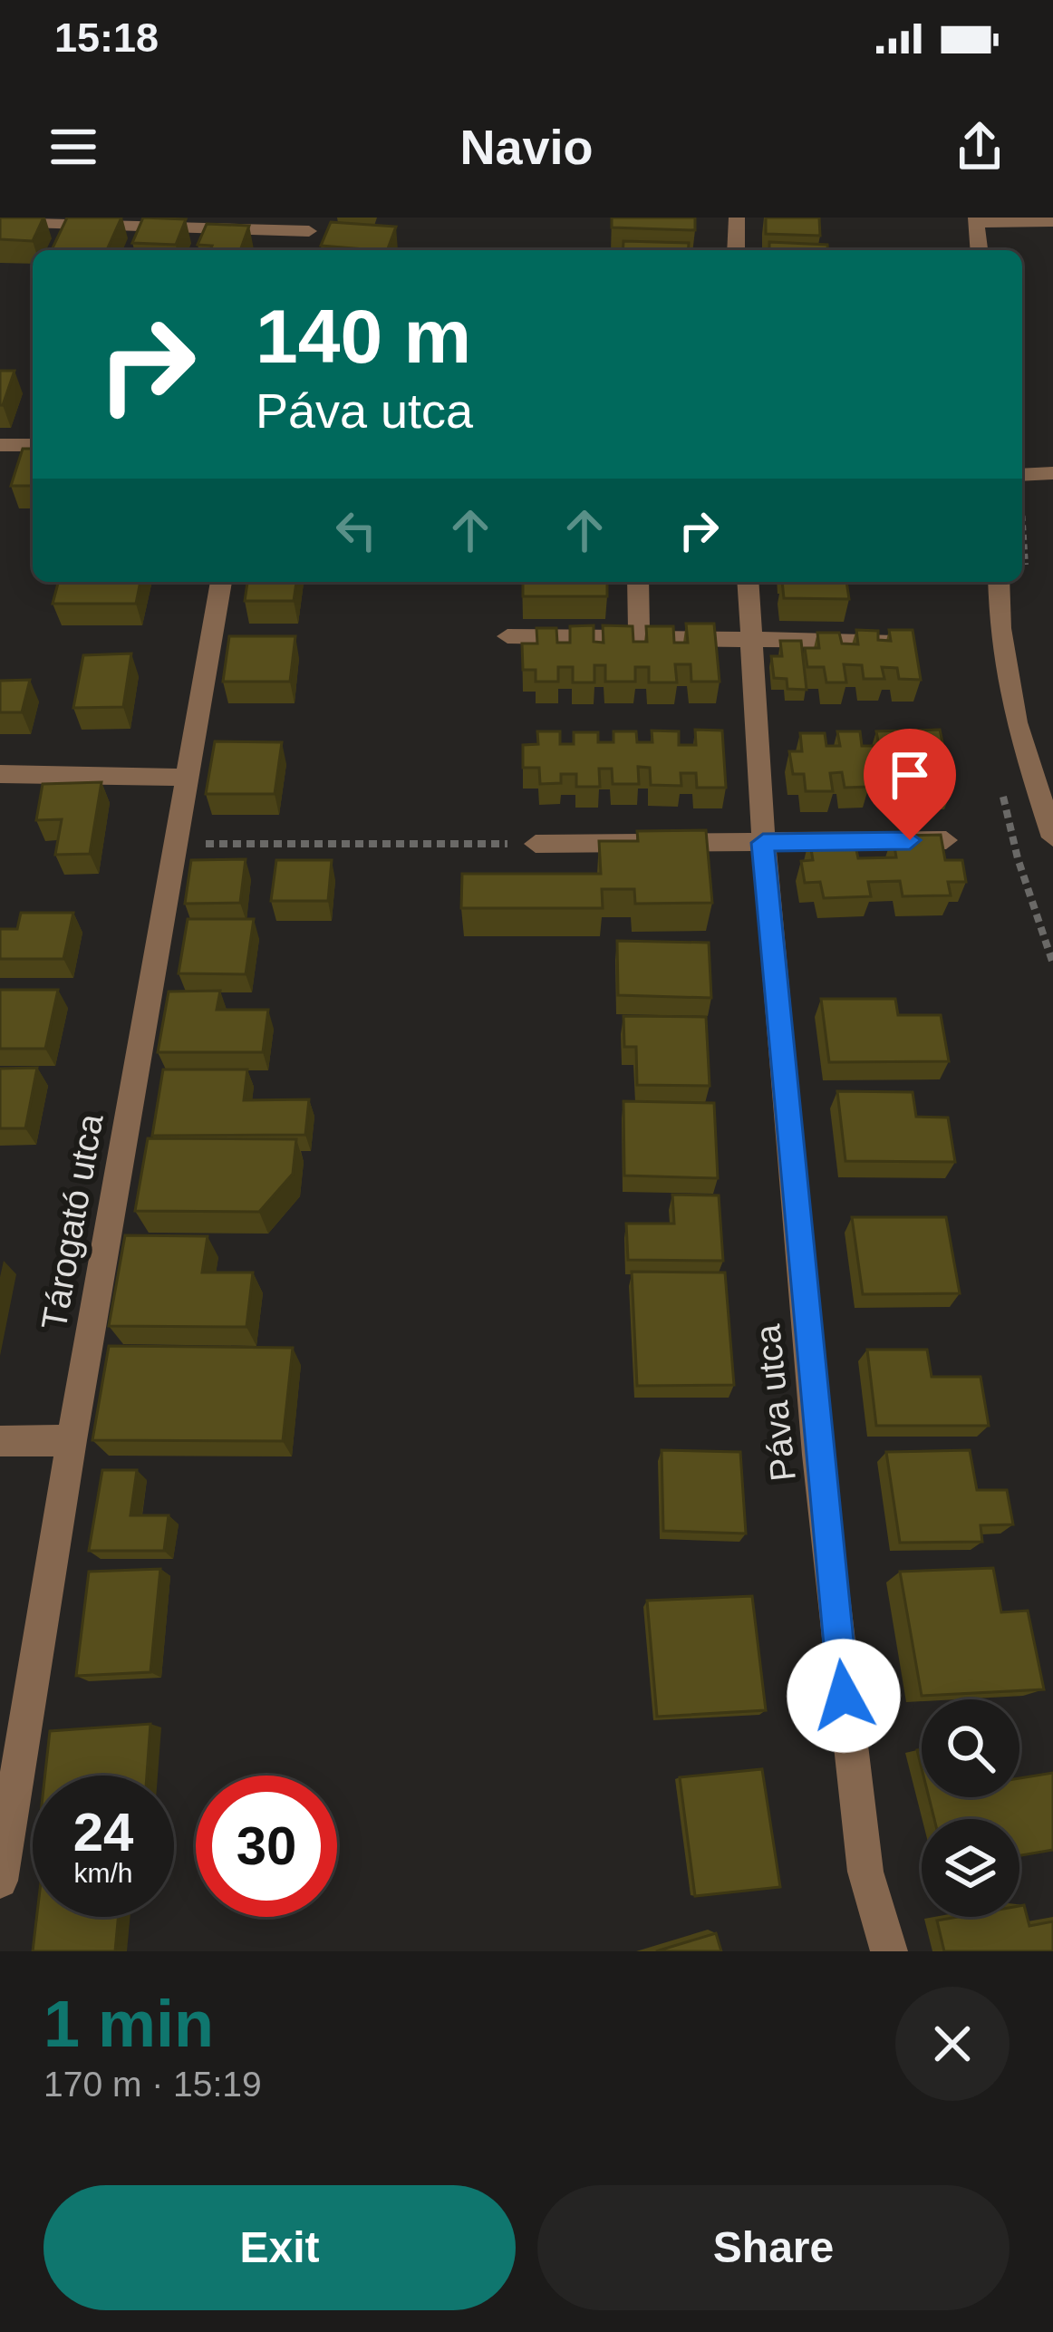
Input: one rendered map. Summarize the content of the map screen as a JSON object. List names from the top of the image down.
{
  "streets": {
    "street": ["Tárogató utca", "Páva utca"]
  },
  "page": {
    "status": "15:18",
    "header": "Navio",
    "turn": ["140 m", "Páva utca"],
    "speed": "24 km/h",
    "limit": "30",
    "heading": ["1 min", "170 m · 15:19"],
    "buttons": ["Exit", "Share"]
  }
}
